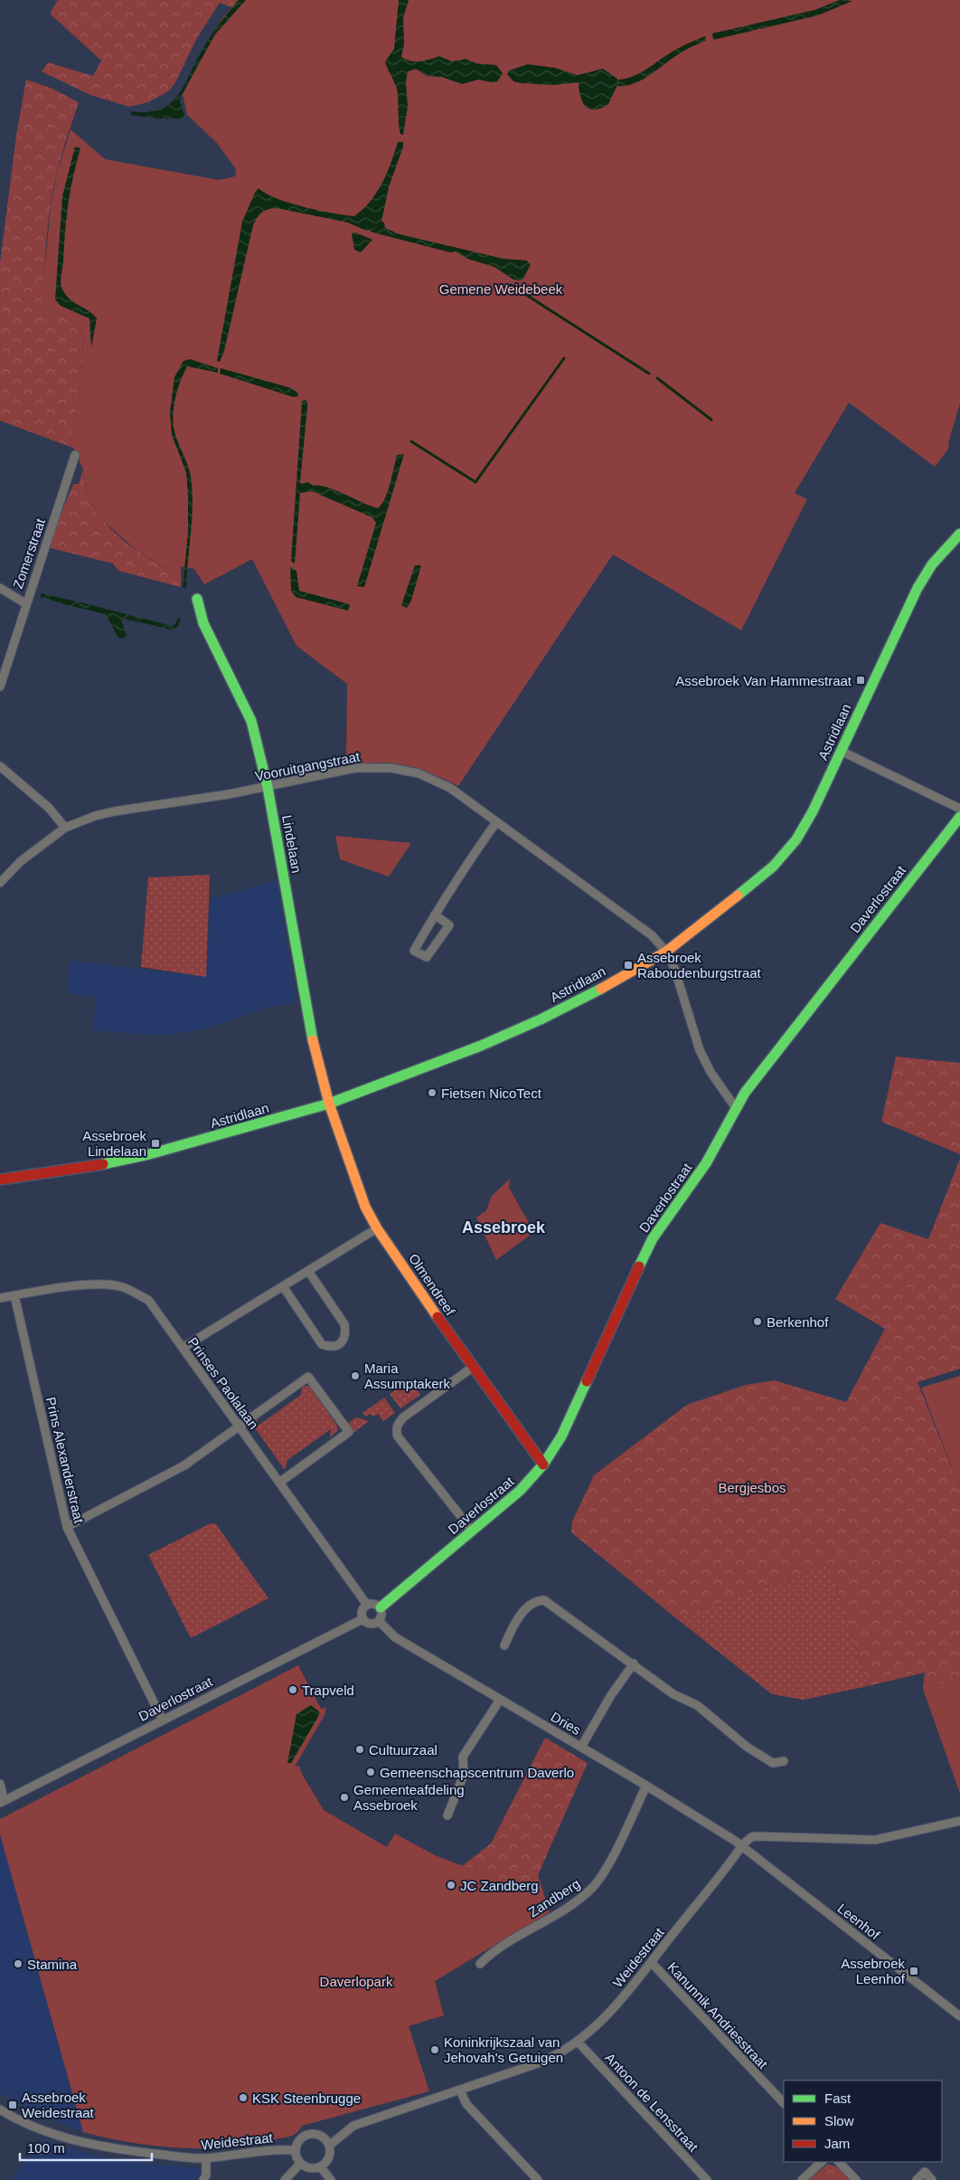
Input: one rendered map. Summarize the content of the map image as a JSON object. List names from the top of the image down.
{
  "streets": {
    "street": [
      "Zomerstraat",
      "Astridlaan",
      "Vooruitgangstraat",
      "Lindelaan",
      "Daverlostraat",
      "Olmendreef",
      "Prinses Paolalaan",
      "Prins Alexanderstraat",
      "Dries",
      "Zandberg",
      "Leenhof",
      "Weidestraat",
      "Kanunnik Andriesstraat",
      "Antoon de Lensstraat"
    ]
  },
  "crossings": [
    ["Astridlaan", "Vooruitgangstraat"],
    ["Astridlaan", "Lindelaan"],
    ["Astridlaan", "Olmendreef"],
    ["Vooruitgangstraat", "Lindelaan"],
    ["Vooruitgangstraat", "Daverlostraat"],
    ["Lindelaan", "Olmendreef"],
    ["Daverlostraat", "Olmendreef"],
    ["Daverlostraat", "Prinses Paolalaan"],
    ["Daverlostraat", "Prins Alexanderstraat"],
    ["Daverlostraat", "Dries"],
    ["Prinses Paolalaan", "Prins Alexanderstraat"],
    ["Prinses Paolalaan", "Dries"],
    ["Dries", "Zandberg"],
    ["Dries", "Leenhof"],
    ["Dries", "Weidestraat"],
    ["Leenhof", "Weidestraat"],
    ["Weidestraat", "Kanunnik Andriesstraat"],
    ["Weidestraat", "Antoon de Lensstraat"]
  ],
  "districts": ["Assebroek"],
  "parks": ["Gemene Weidebeek", "Bergjesbos", "Daverlopark"],
  "places": {
    "transit": [
      "Assebroek Van Hammestraat",
      "Assebroek Raboudenburgstraat",
      "Assebroek Lindelaan",
      "Assebroek Leenhof",
      "Assebroek Weidestraat"
    ],
    "other": [
      "Fietsen NicoTect",
      "Berkenhof",
      "Maria Assumptakerk",
      "Trapveld",
      "Cultuurzaal",
      "Gemeenschapscentrum Daverlo",
      "Gemeenteafdeling Assebroek",
      "JC Zandberg",
      "Stamina",
      "Koninkrijkszaal van Jehovah's Getuigen",
      "KSK Steenbrugge"
    ]
  },
  "legend": ["Fast", "Slow", "Jam"],
  "scale_bar": "100 m"
}
